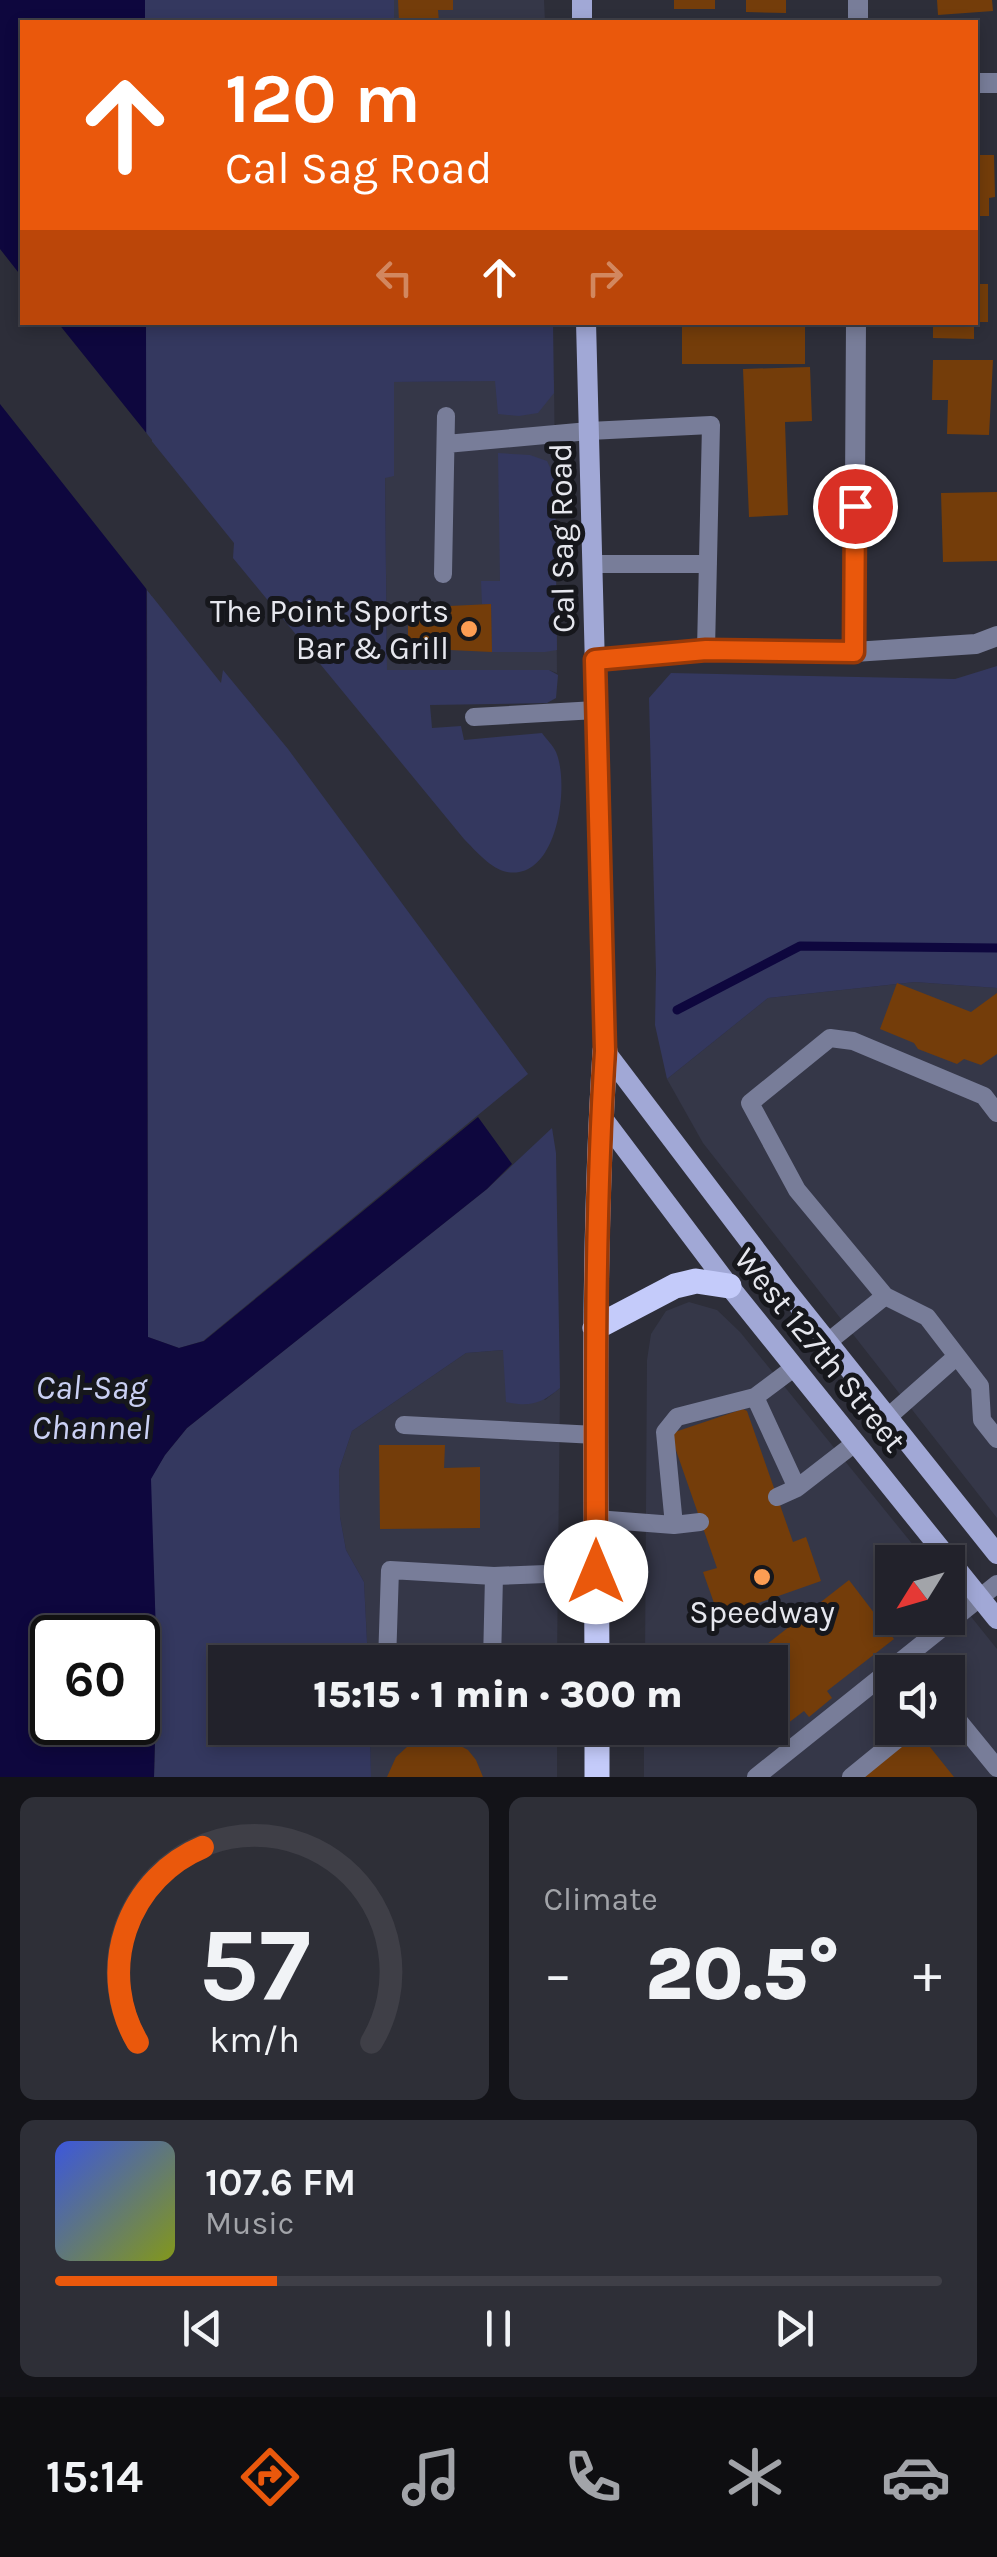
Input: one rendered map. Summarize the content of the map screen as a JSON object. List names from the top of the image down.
{
  "streets": {
    "main road": ["Cal Sag Road", "West 127th Street"]
  },
  "crossings": [
    ["Cal Sag Road", "West 127th Street"]
  ],
  "water": ["Cal-Sag Channel"],
  "places": ["The Point Sports Bar & Grill", "Speedway"],
  "north": "bottom left",
  "page": {
    "turn": ["120 m", "Cal Sag Road"],
    "limit": "60",
    "trip": "15:15 · 1 min · 300 m",
    "tile": "Climate",
    "heat": ["−", "20.5°", "+"],
    "song": ["107.6 FM", "Music"],
    "tabs": "15:14",
    "gauge": ["57", "km/h"]
  }
}
